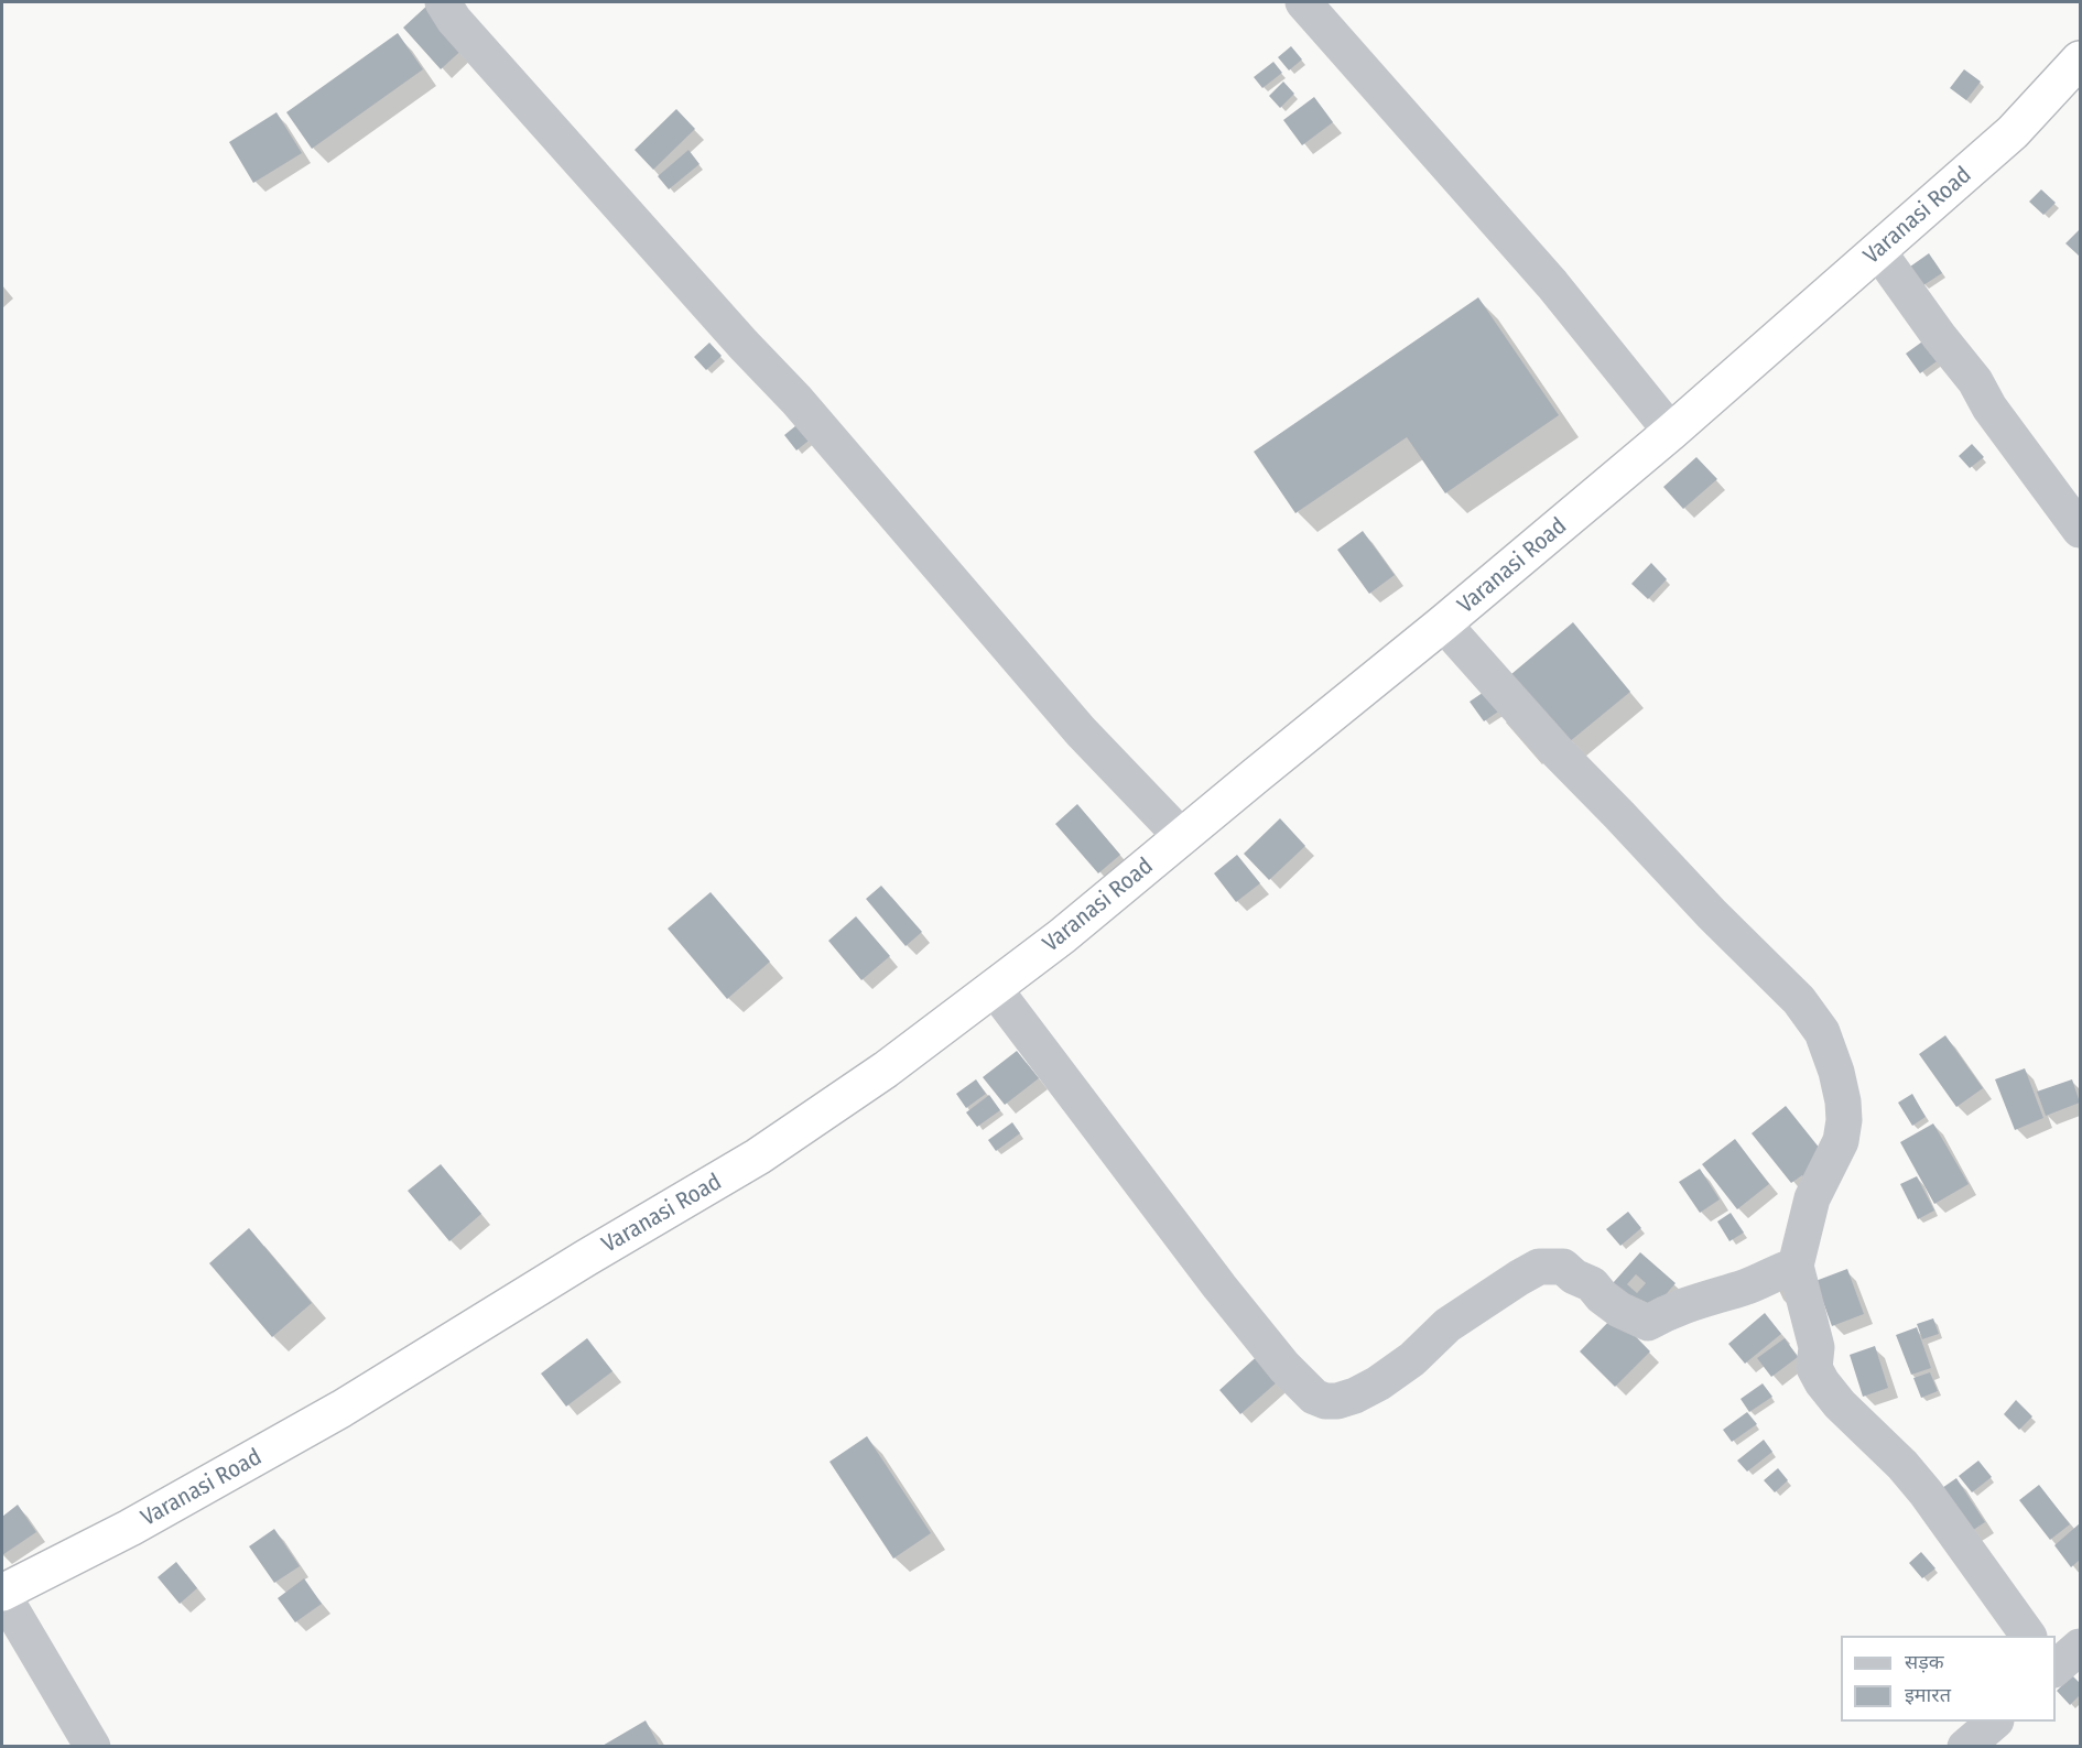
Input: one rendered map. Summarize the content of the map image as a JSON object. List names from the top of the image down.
{
  "streets": {
    "highway": ["Varanasi Road"]
  },
  "legend": ["सड़क", "इमारत"]
}
